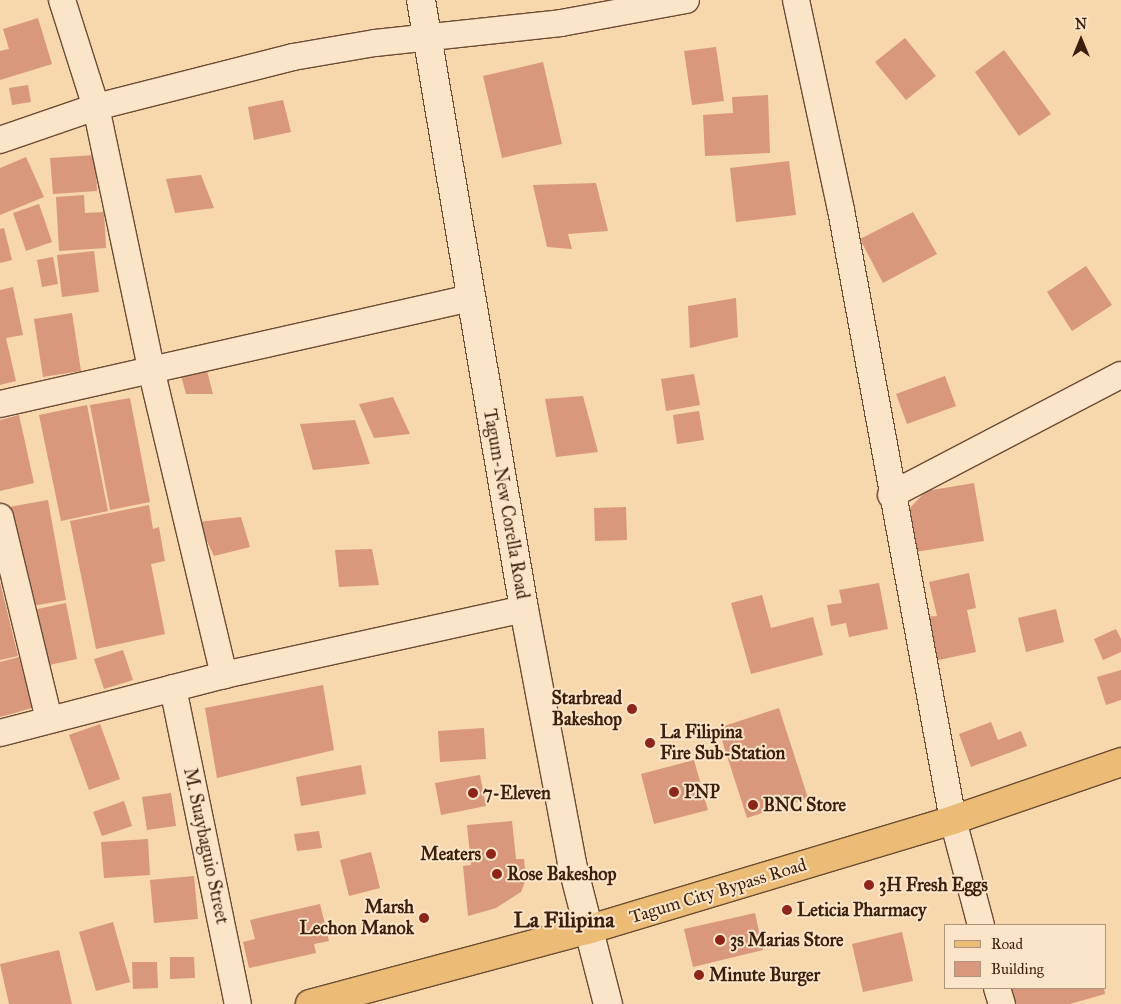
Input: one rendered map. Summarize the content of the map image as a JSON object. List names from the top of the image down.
{
  "streets": {
    "main road": ["Tagum-New Corella Road", "Tagum City Bypass Road"],
    "street": ["M. Suaybaguio Street"]
  },
  "crossings": [
    ["Tagum-New Corella Road", "Tagum City Bypass Road"]
  ],
  "districts": ["La Filipina"],
  "places": [
    "Starbread Bakeshop",
    "La Filipina Fire Sub-Station",
    "PNP",
    "7-Eleven",
    "BNC Store",
    "Meaters",
    "Rose Bakeshop",
    "3H Fresh Eggs",
    "Leticia Pharmacy",
    "Marsh Lechon Manok",
    "3s Marias Store",
    "Minute Burger"
  ],
  "legend": ["Road", "Building"],
  "north": "top"
}
